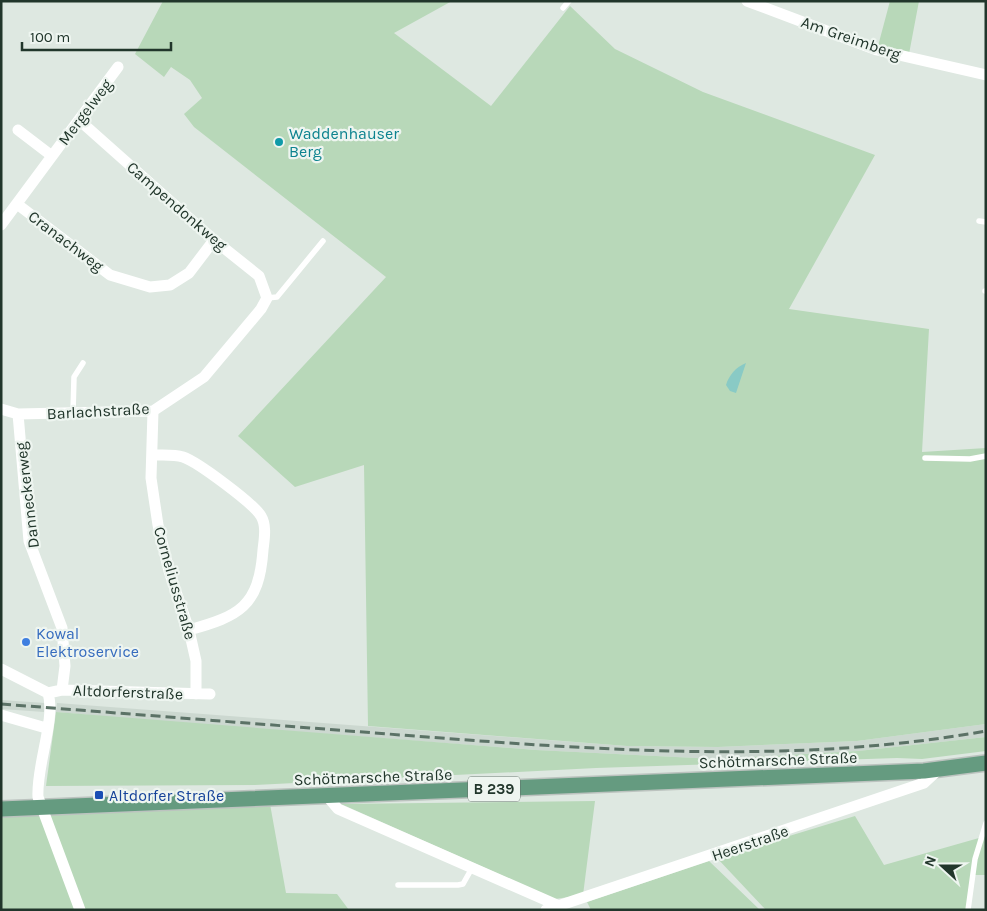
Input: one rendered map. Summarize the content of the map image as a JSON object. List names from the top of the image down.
{
  "streets": {
    "main road": ["Schötmarsche Straße", "B 239"],
    "street": [
      "Am Greimberg",
      "Mergelweg",
      "Campendonkweg",
      "Cranachweg",
      "Barlachstraße",
      "Danneckerweg",
      "Corneliusstraße",
      "Altdorferstraße",
      "Heerstraße"
    ]
  },
  "crossings": [
    ["Mergelweg", "Campendonkweg"],
    ["Mergelweg", "Cranachweg"],
    ["Campendonkweg", "Cranachweg"],
    ["Campendonkweg", "Barlachstraße"],
    ["Barlachstraße", "Danneckerweg"],
    ["Barlachstraße", "Corneliusstraße"],
    ["Danneckerweg", "Altdorferstraße"],
    ["Corneliusstraße", "Altdorferstraße"],
    ["Altdorferstraße", "Schötmarsche Straße"],
    ["Schötmarsche Straße", "Heerstraße"]
  ],
  "places": {
    "other": ["Waddenhauser Berg", "Kowal Elektroservice"],
    "transit": ["Altdorfer Straße"]
  },
  "scale_bar": "100 m",
  "north": "left"
}
